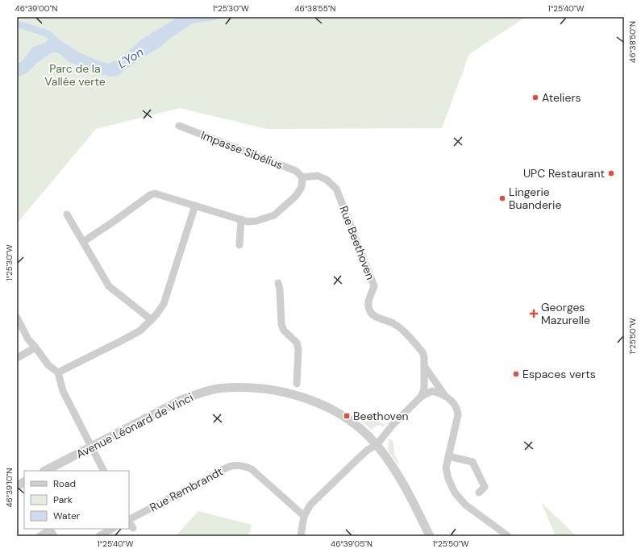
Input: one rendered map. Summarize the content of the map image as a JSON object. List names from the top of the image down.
{
  "streets": {
    "street": [
      "Impasse Sibélius",
      "Rue Beethoven",
      "Avenue Léonard de Vinci",
      "Rue Rembrandt"
    ]
  },
  "crossings": [
    ["Impasse Sibélius", "Rue Beethoven"]
  ],
  "water": ["L'Yon"],
  "parks": ["Parc de la Vallée verte"],
  "places": {
    "other": [
      "Ateliers",
      "UPC Restaurant",
      "Lingerie Buanderie",
      "Espaces verts"
    ],
    "health": ["Georges Mazurelle"],
    "transit": ["Beethoven"]
  },
  "legend": ["Road", "Park", "Water"],
  "coordinates": [
    "46°39'00\"N",
    "1°25'30\"W",
    "46°38'55\"N",
    "1°25'40\"W",
    "46°38'50\"N",
    "1°25'50\"W",
    "46°39'10\"N",
    "46°39'05\"N"
  ]
}
